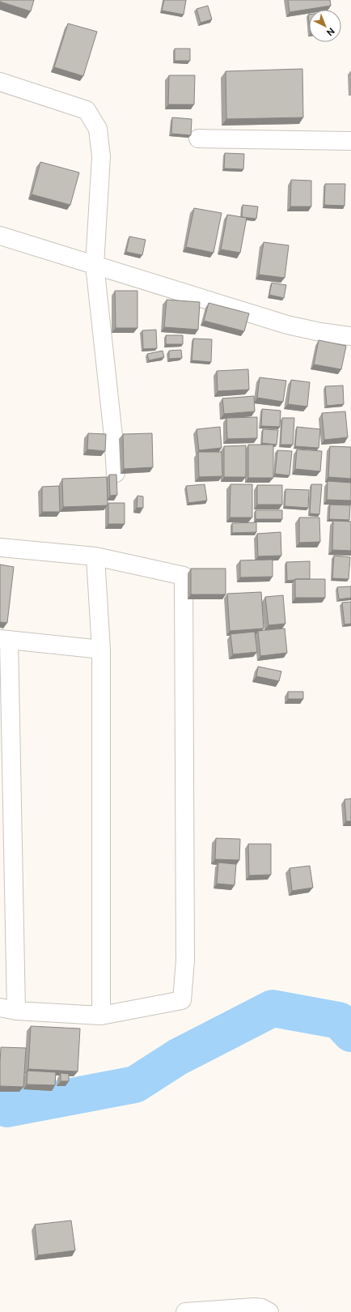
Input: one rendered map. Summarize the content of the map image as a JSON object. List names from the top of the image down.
{
  "north": "bottom right"
}
